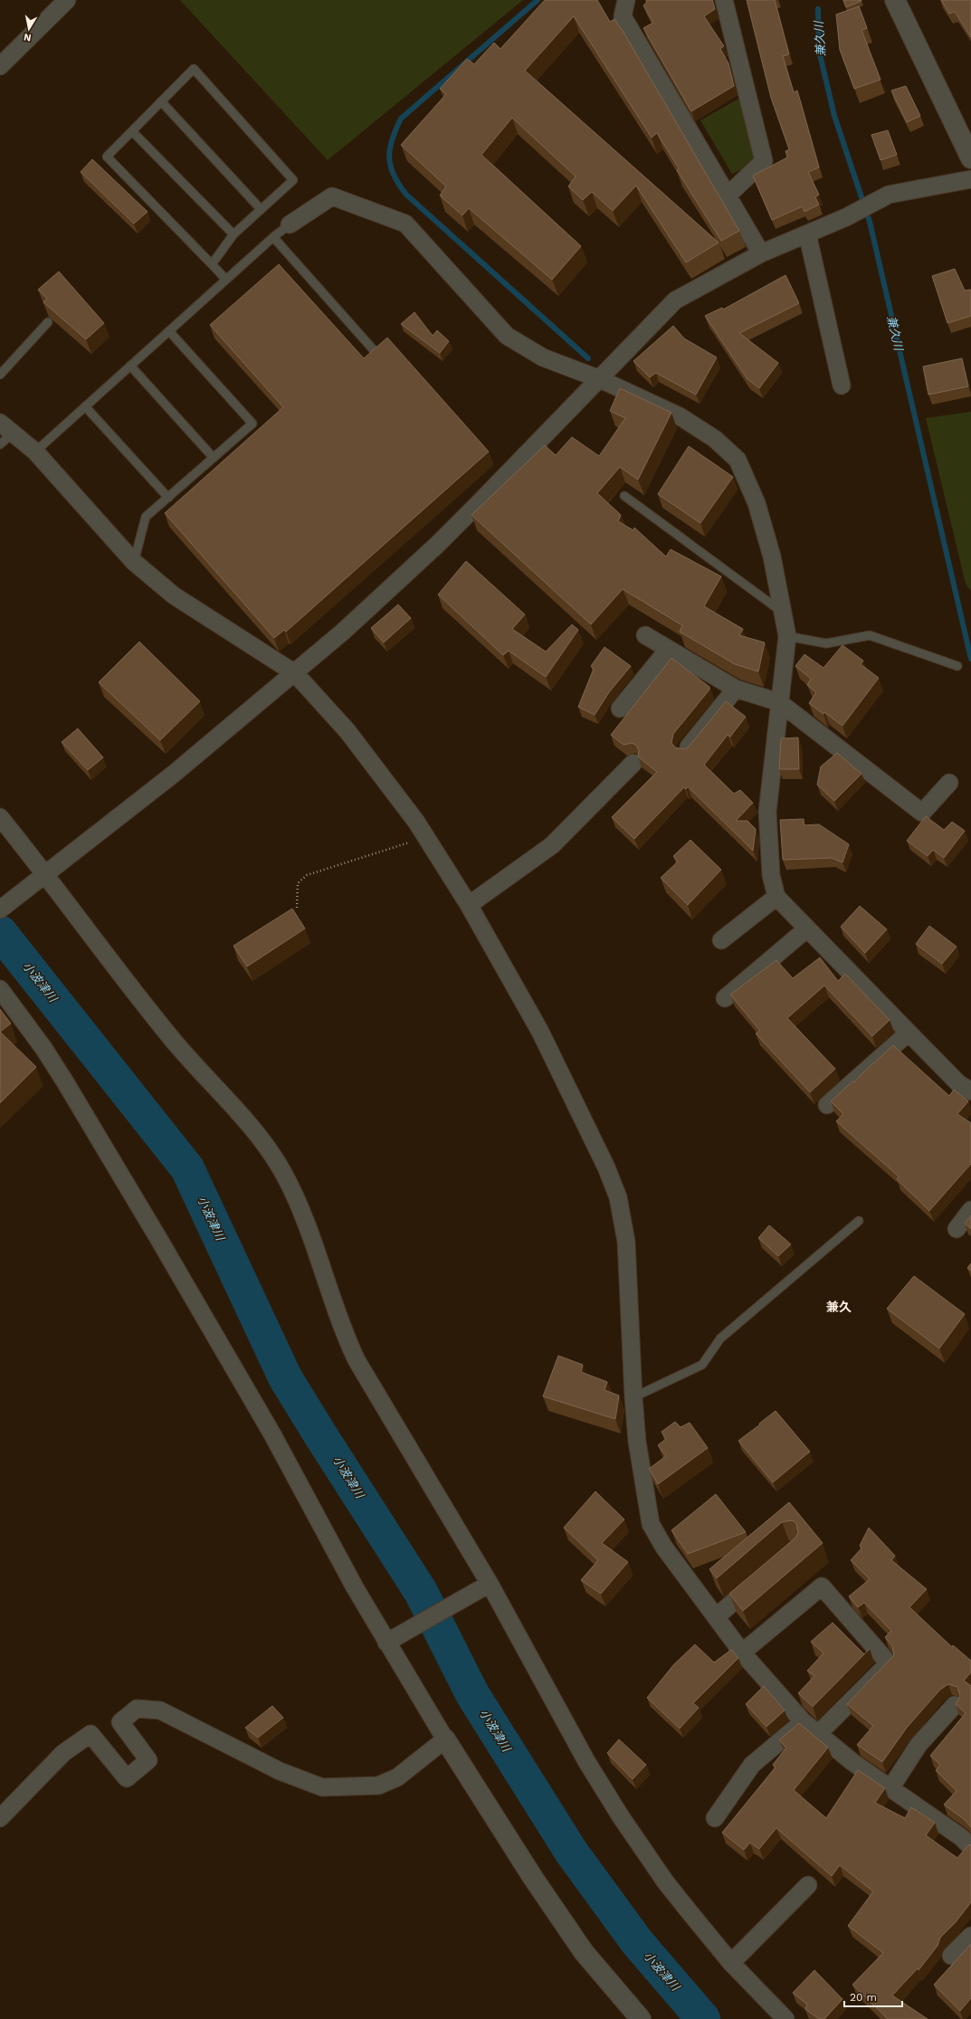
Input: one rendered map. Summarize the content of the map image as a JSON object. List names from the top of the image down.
{
  "districts": ["兼久"],
  "water": ["兼久川", "小波津川"],
  "scale_bar": "20 m",
  "north": "bottom"
}
